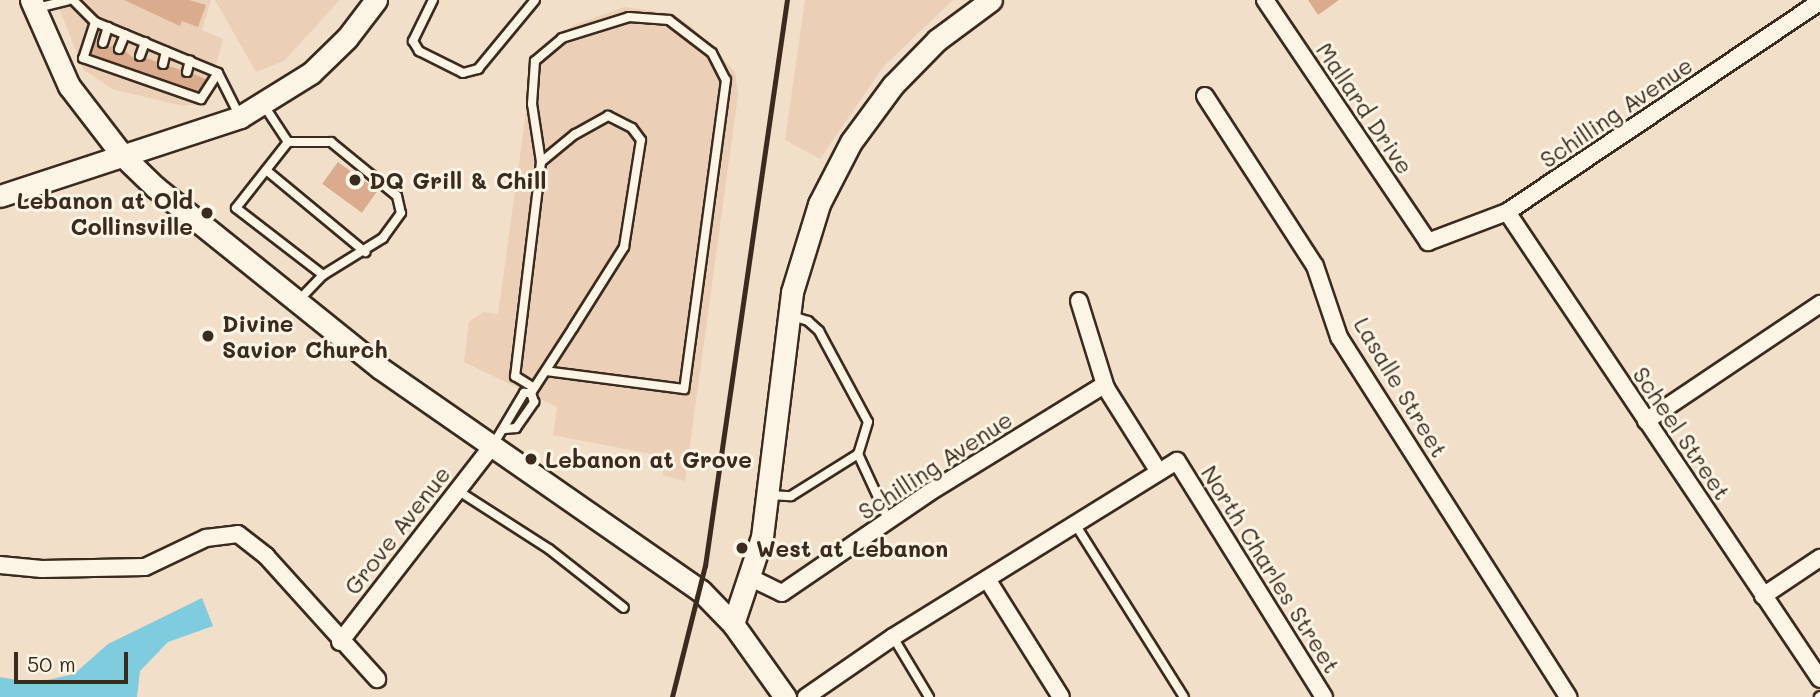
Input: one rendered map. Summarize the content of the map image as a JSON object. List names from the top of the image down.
{
  "streets": {
    "street": [
      "Mallard Drive",
      "Schilling Avenue",
      "Lasalle Street",
      "Scheel Street",
      "Grove Avenue",
      "North Charles Street"
    ]
  },
  "crossings": [
    ["Mallard Drive", "Schilling Avenue"],
    ["Schilling Avenue", "Scheel Street"]
  ],
  "places": [
    "DQ Grill & Chill",
    "Lebanon at Old Collinsville",
    "Divine Savior Church",
    "Lebanon at Grove",
    "West at Lebanon"
  ],
  "scale_bar": "50 m"
}
